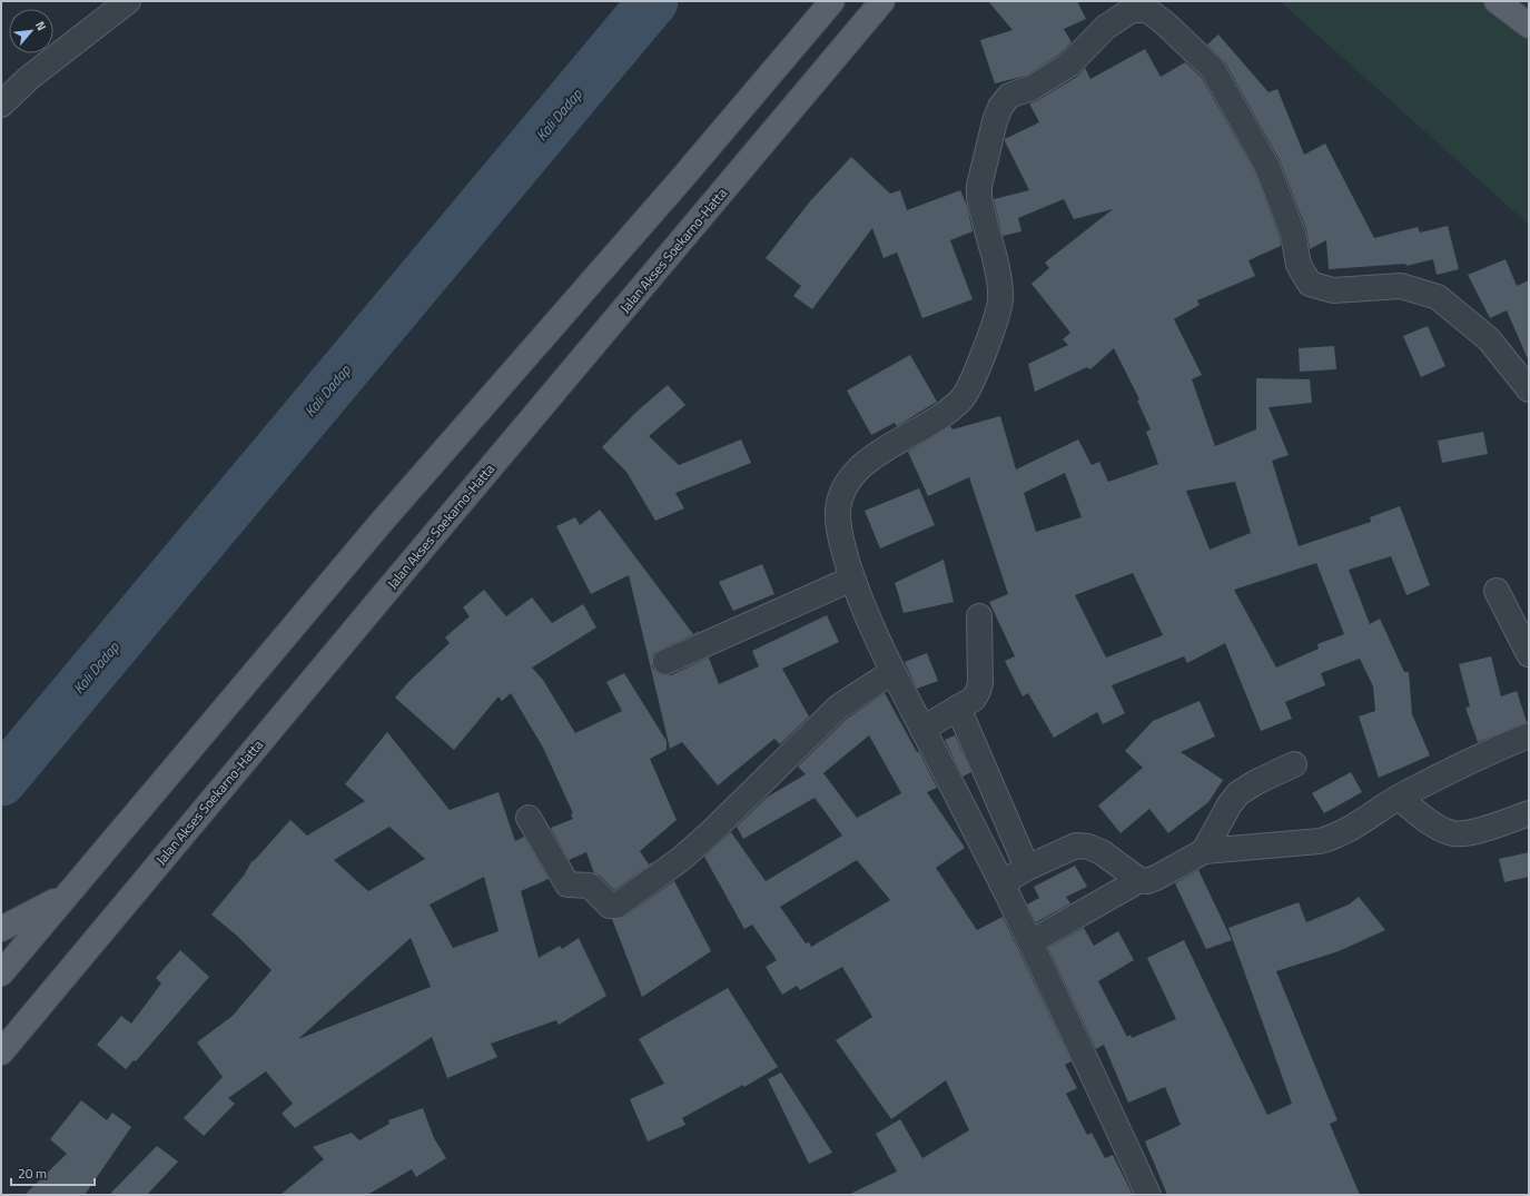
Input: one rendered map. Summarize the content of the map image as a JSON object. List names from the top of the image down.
{
  "streets": {
    "main road": ["Jalan Akses Soekarno-Hatta"]
  },
  "water": ["Kali Dadap"],
  "scale_bar": "20 m",
  "north": "top right"
}
